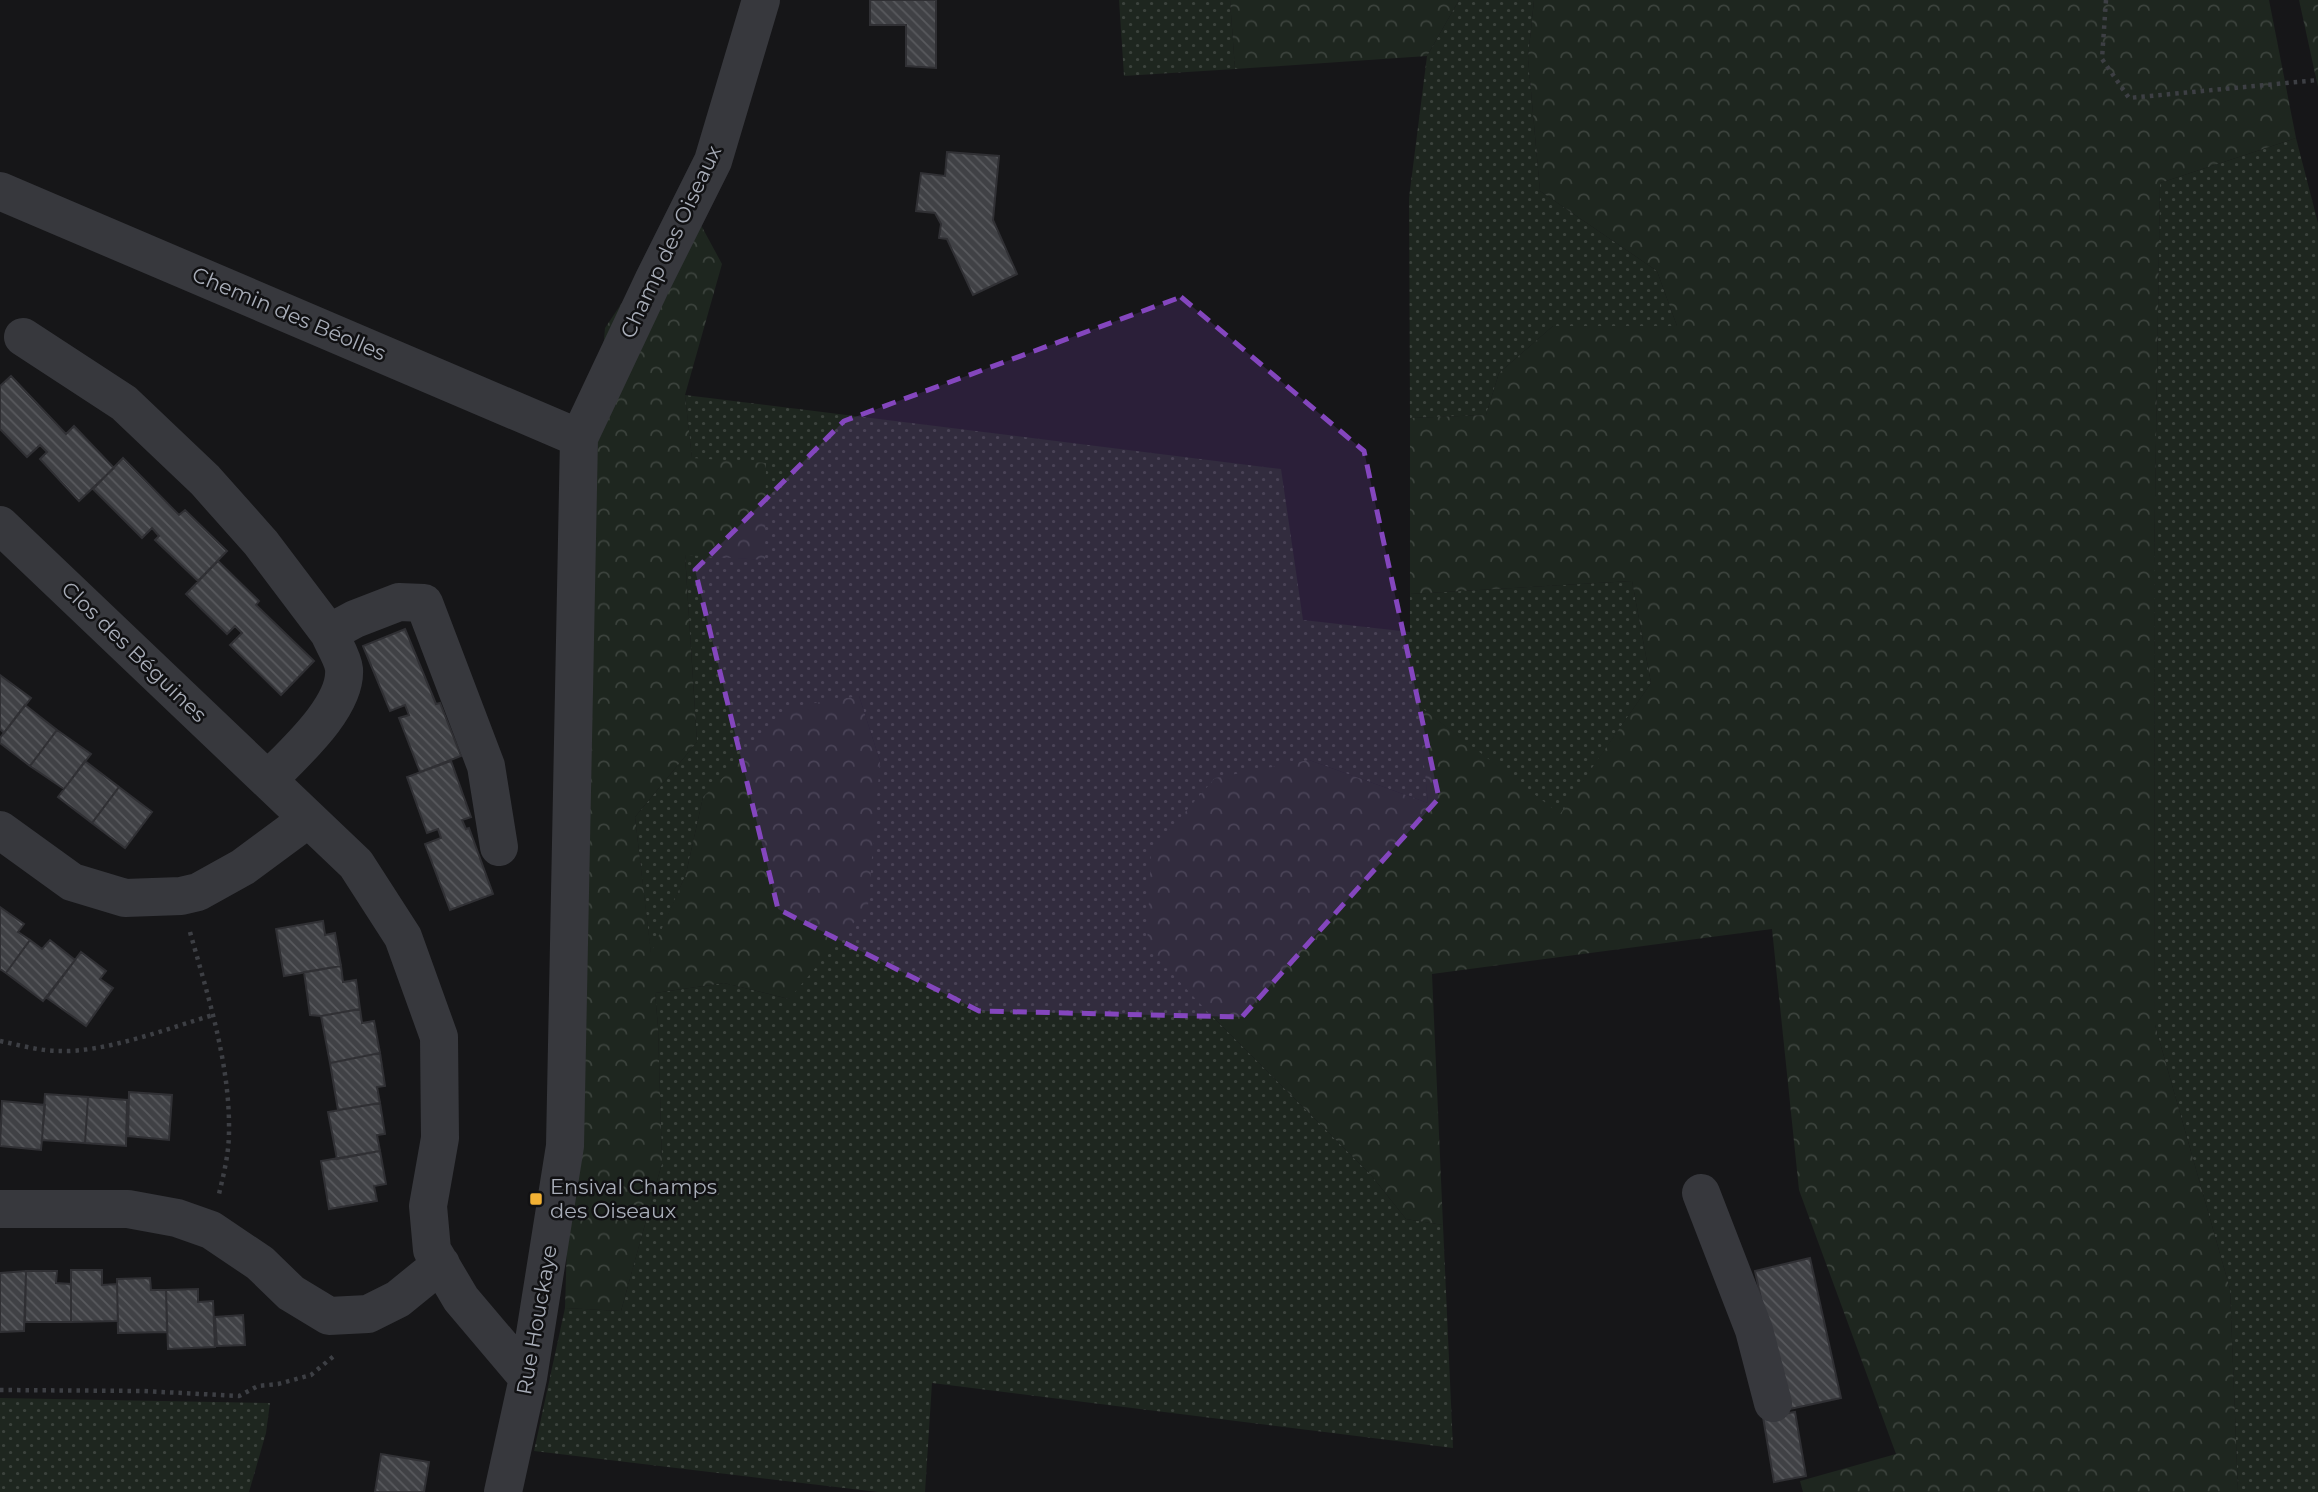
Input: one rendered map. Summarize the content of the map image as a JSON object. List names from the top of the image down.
{
  "streets": {
    "street": [
      "Champ des Oiseaux",
      "Chemin des Béolles",
      "Clos des Béguines",
      "Rue Houckaye"
    ]
  },
  "crossings": [
    ["Champ des Oiseaux", "Chemin des Béolles"],
    ["Champ des Oiseaux", "Rue Houckaye"],
    ["Chemin des Béolles", "Rue Houckaye"],
    ["Clos des Béguines", "Rue Houckaye"]
  ],
  "places": {
    "transit": ["Ensival Champs des Oiseaux"]
  }
}
